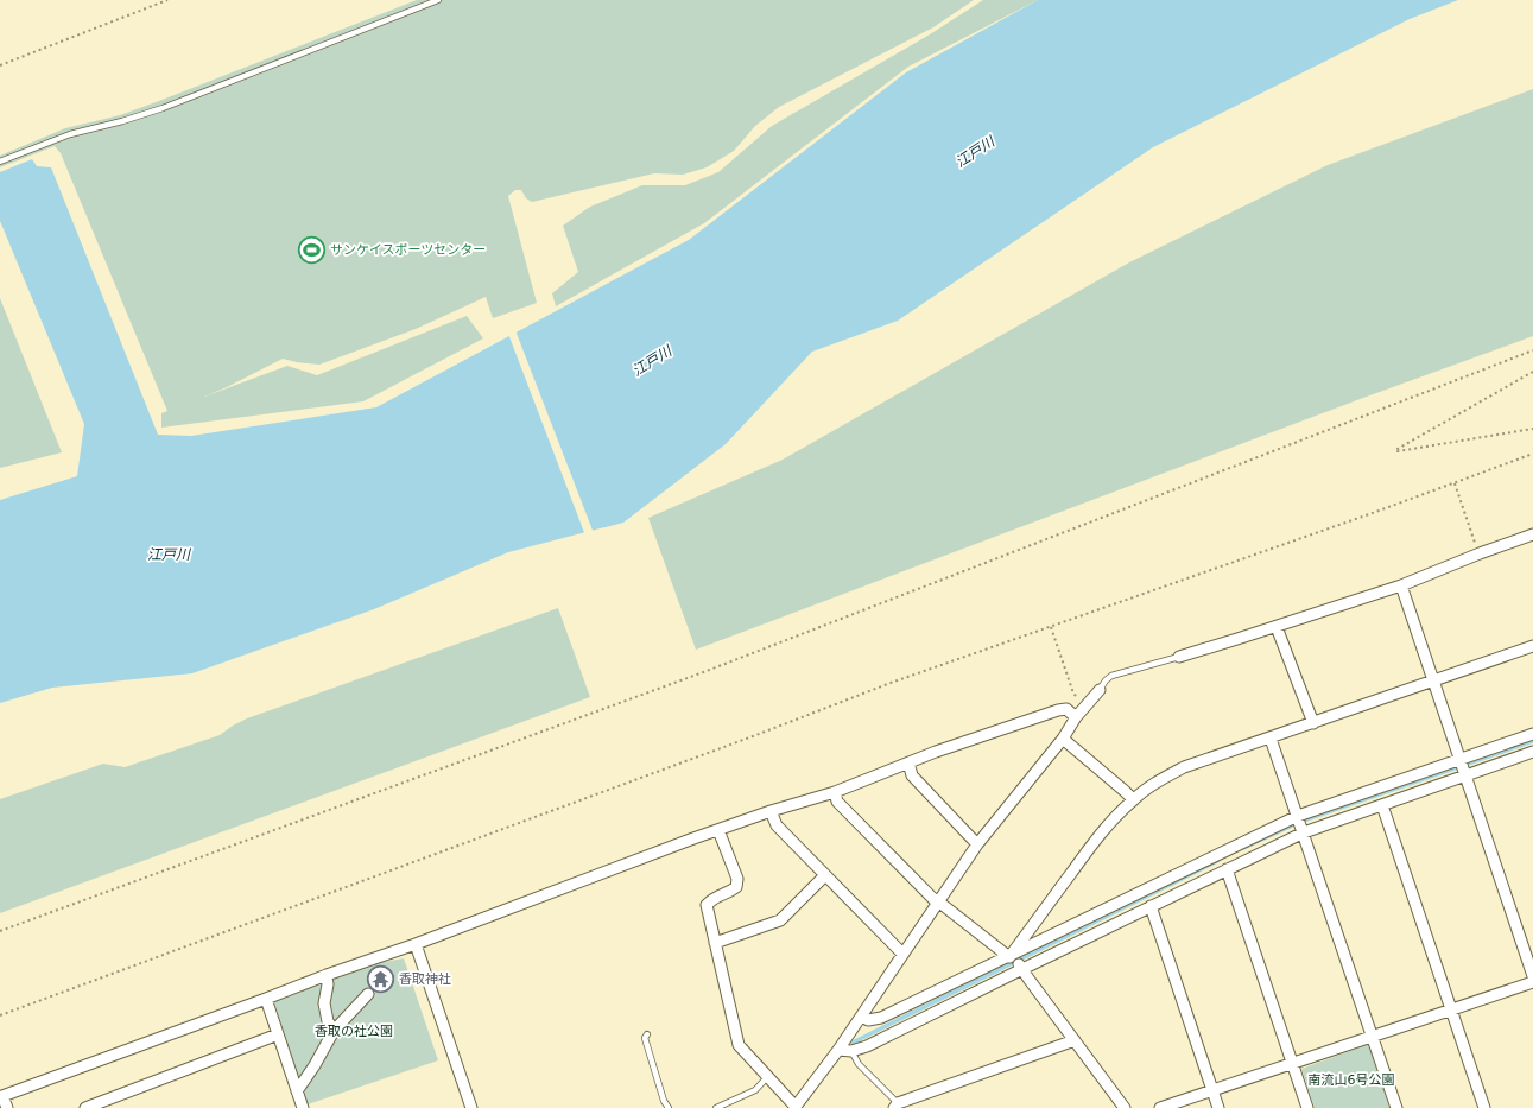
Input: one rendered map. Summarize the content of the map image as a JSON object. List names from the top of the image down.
{
  "water": ["江戸川"],
  "parks": ["香取の社公園", "南流山6号公園"],
  "places": {
    "sports": ["サンケイスポーツセンター"],
    "temple": ["香取神社"]
  }
}
